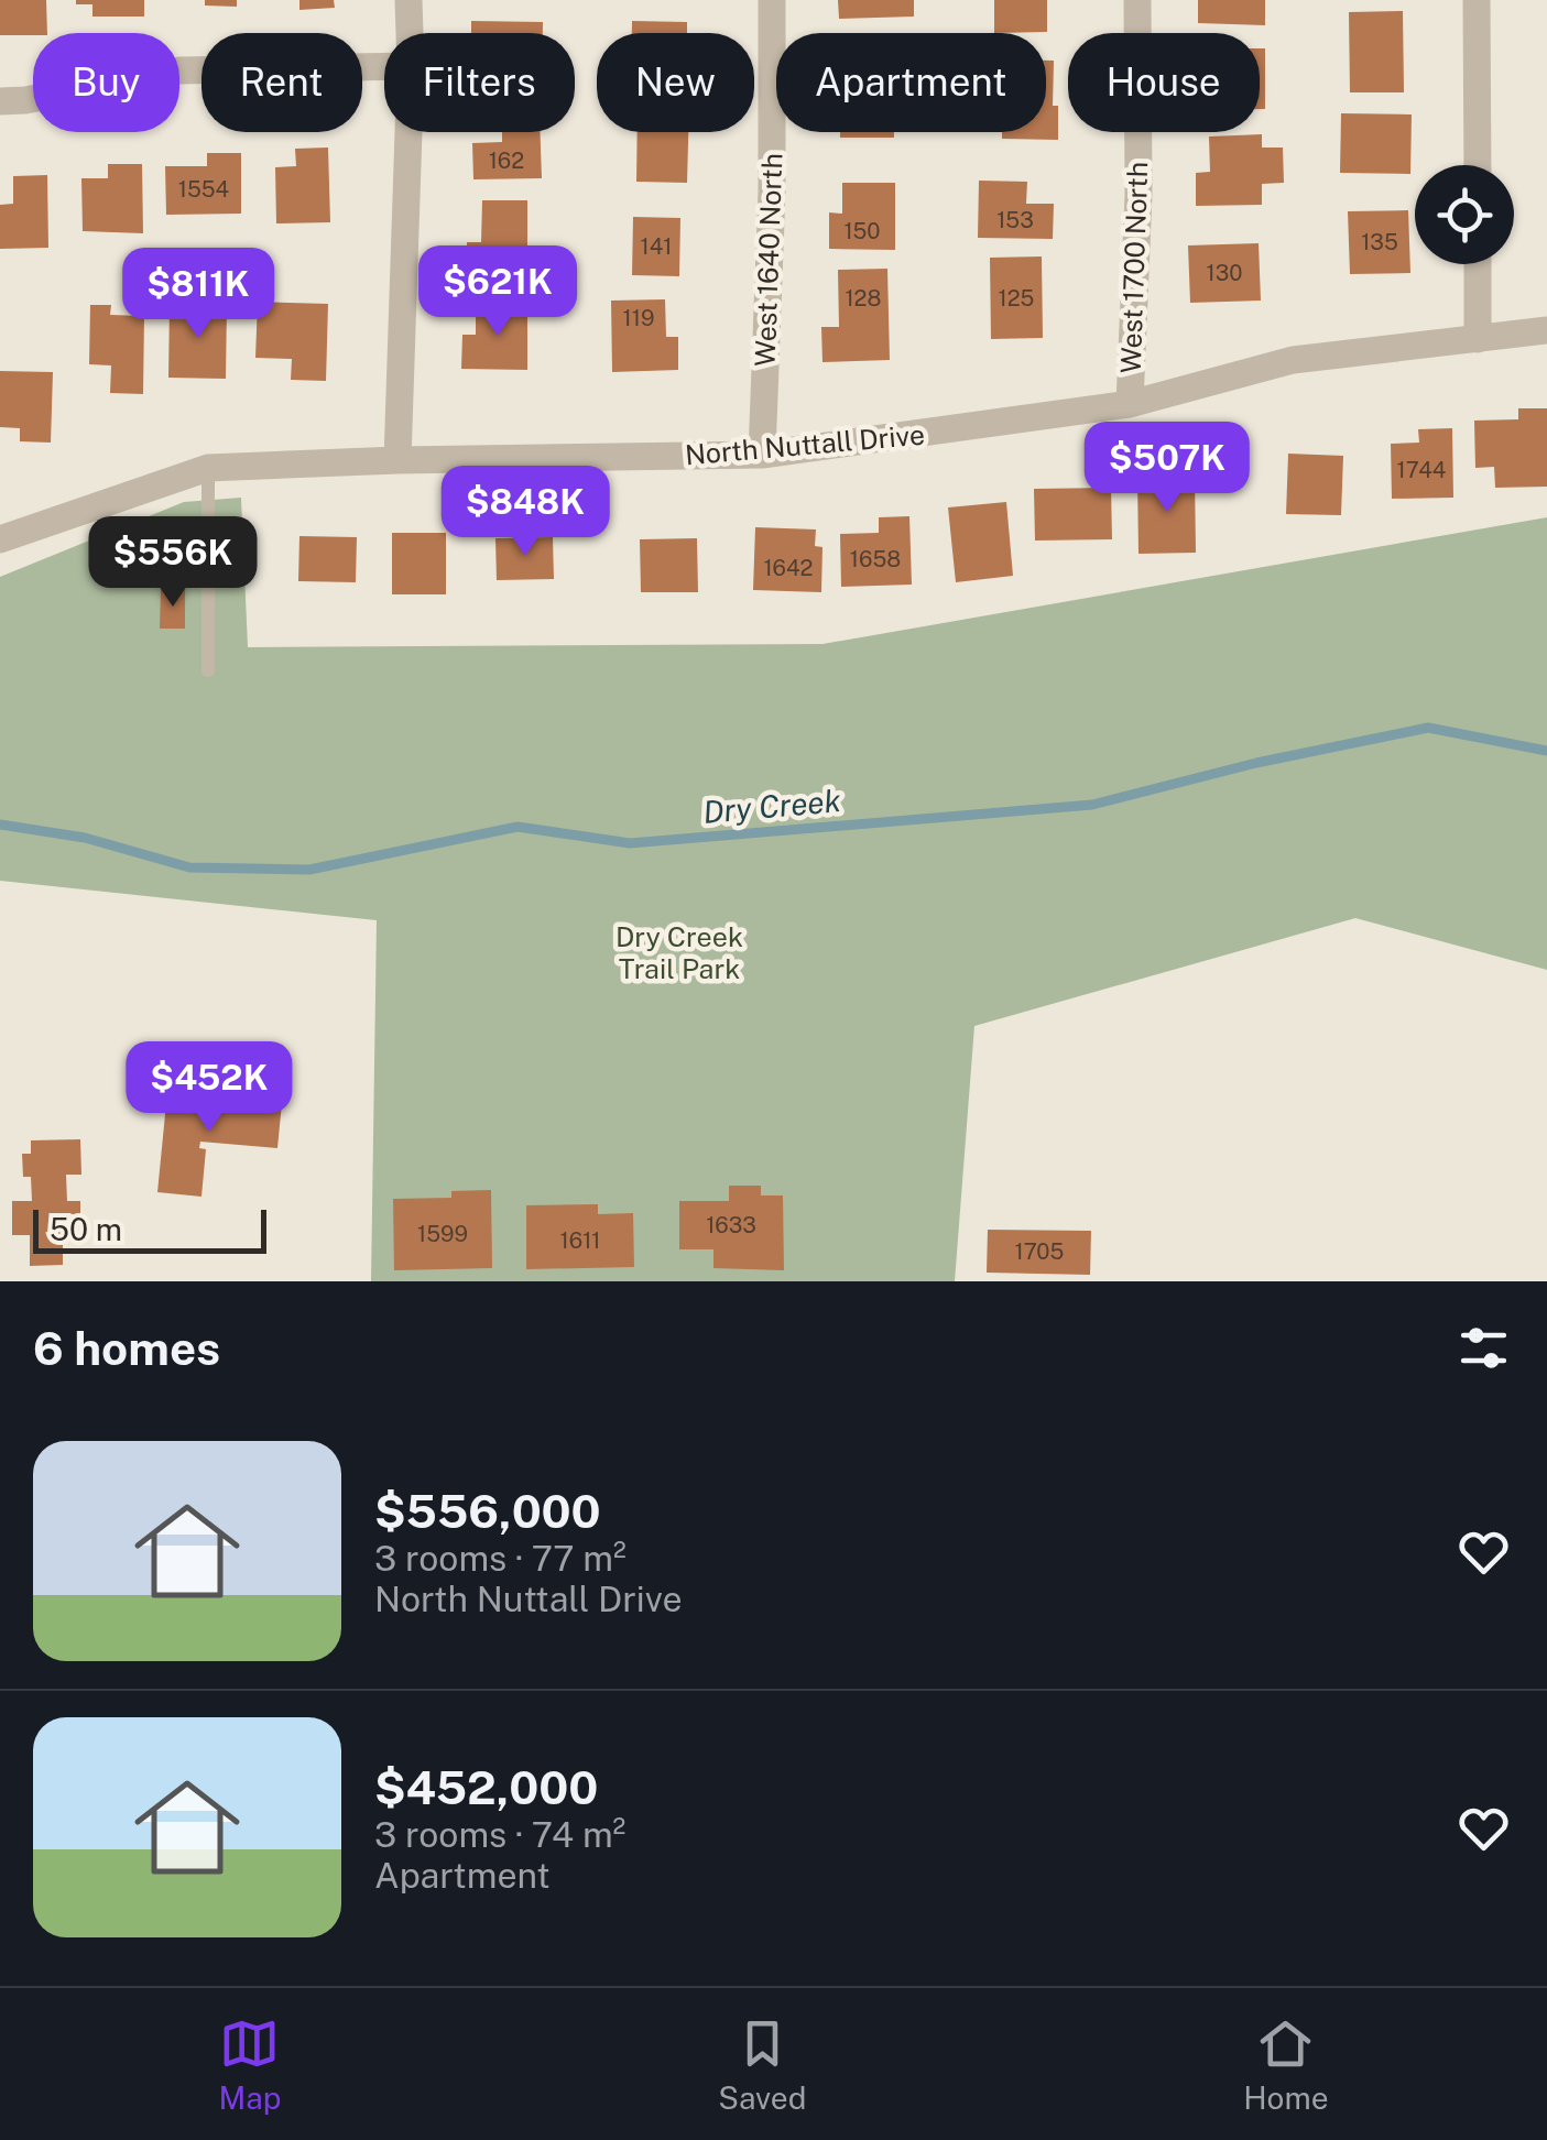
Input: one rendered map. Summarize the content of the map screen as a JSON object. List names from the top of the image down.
{
  "streets": {
    "street": ["West 1640 North", "West 1700 North", "North Nuttall Drive"]
  },
  "crossings": [
    ["West 1640 North", "North Nuttall Drive"],
    ["West 1700 North", "North Nuttall Drive"]
  ],
  "water": ["Dry Creek"],
  "parks": ["Dry Creek Trail Park"],
  "house_numbers": [
    "162",
    "1554",
    "153",
    "150",
    "135",
    "141",
    "130",
    "128",
    "125",
    "119",
    "1744",
    "1658",
    "1642",
    "1633",
    "1599",
    "1611",
    "1705"
  ],
  "scale_bar": "50 m",
  "page": {
    "chip": [
      "Buy",
      "Rent",
      "Filters",
      "New",
      "Apartment",
      "House"
    ],
    "price": [
      "$621K",
      "$811K",
      "$507K",
      "$848K",
      "$556K",
      "$452K"
    ],
    "scale": "50 m",
    "heading": "6 homes",
    "list": [
      {
        "name": "$556,000",
        "note": "3 rooms · 77 m² · North Nuttall Drive"
      },
      {
        "name": "$452,000",
        "note": "3 rooms · 74 m² · Apartment"
      }
    ],
    "tabs": ["Map", "Saved", "Home"]
  }
}
